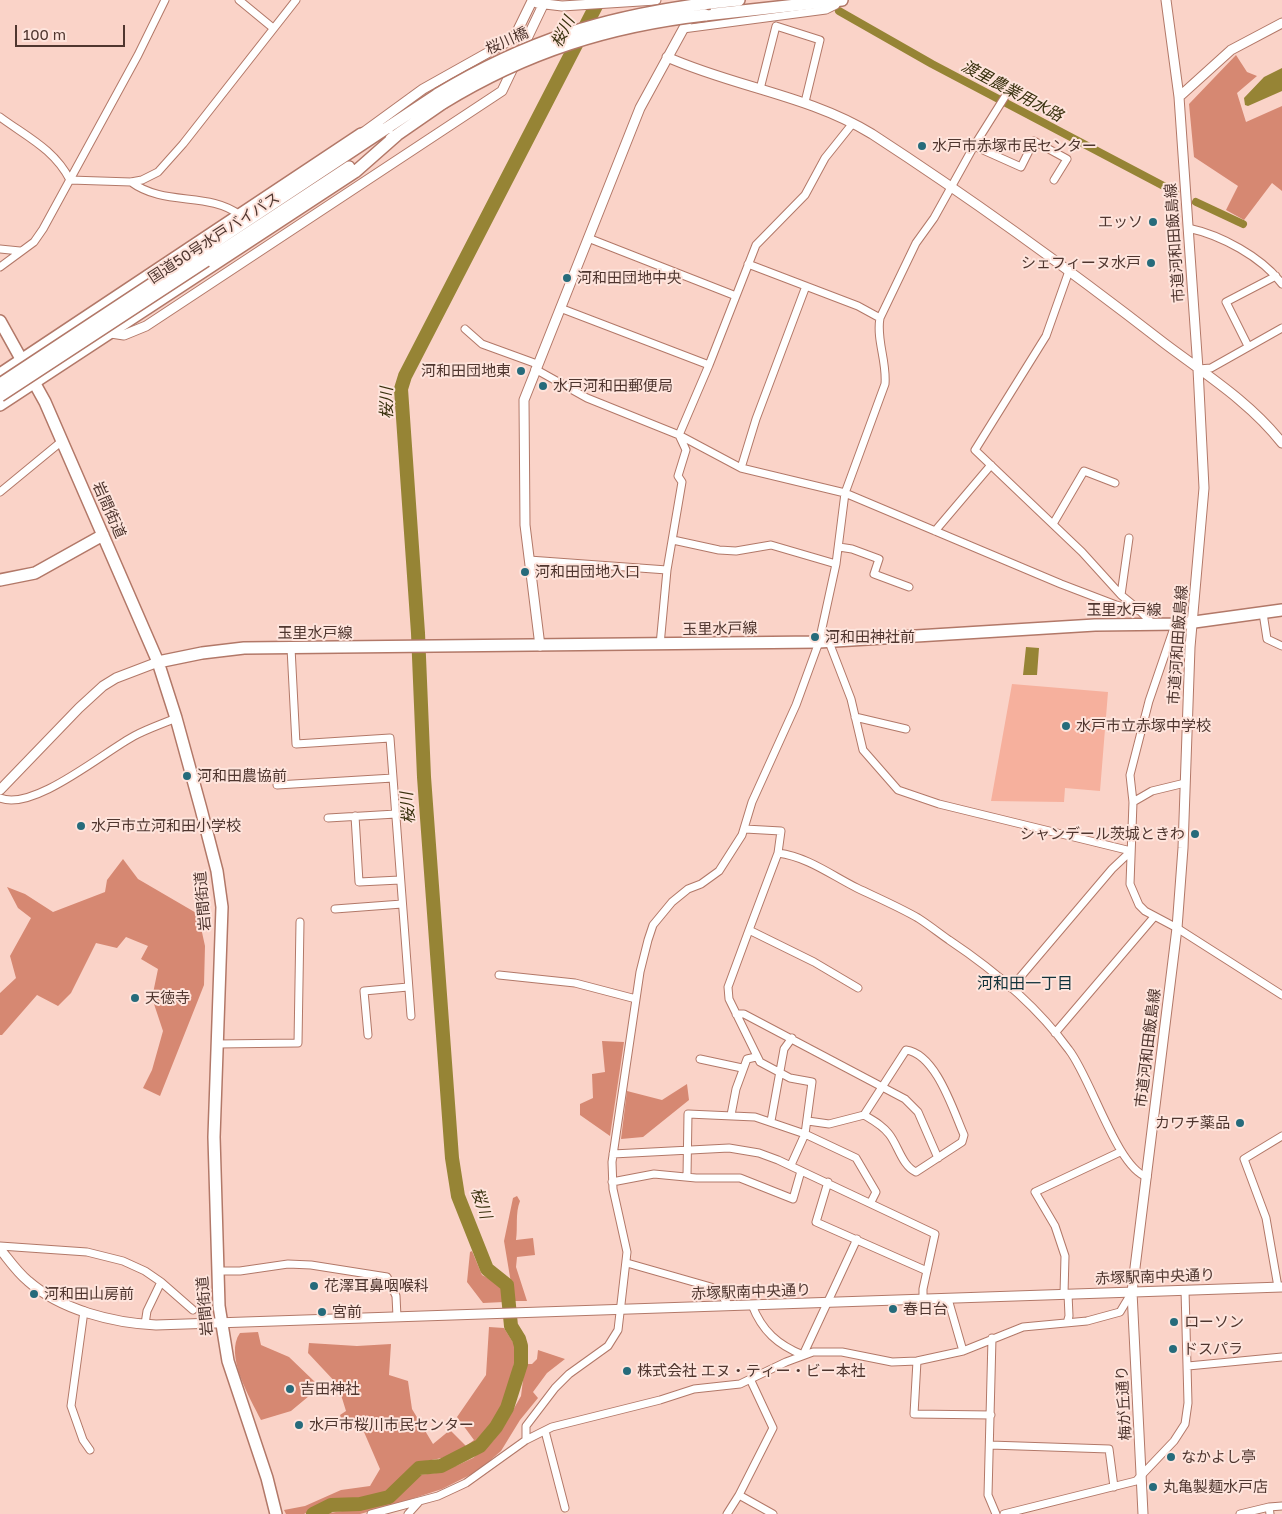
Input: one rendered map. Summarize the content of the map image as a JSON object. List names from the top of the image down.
{
  "streets": {
    "main road": [
      "桜川橋",
      "国道50号水戸バイパス",
      "岩間街道",
      "玉里水戸線"
    ],
    "street": ["市道河和田飯島線", "赤塚駅南中央通り", "梅が丘通り"]
  },
  "crossings": [
    ["桜川橋", "国道50号水戸バイパス"],
    ["市道河和田飯島線", "玉里水戸線"],
    ["市道河和田飯島線", "赤塚駅南中央通り"],
    ["市道河和田飯島線", "梅が丘通り"],
    ["岩間街道", "玉里水戸線"],
    ["岩間街道", "赤塚駅南中央通り"],
    ["赤塚駅南中央通り", "梅が丘通り"]
  ],
  "districts": ["河和田一丁目"],
  "water": ["桜川", "渡里農業用水路"],
  "places": [
    "水戸市赤塚市民センター",
    "エッソ",
    "シェフィーヌ水戸",
    "河和田団地中央",
    "河和田団地東",
    "水戸河和田郵便局",
    "河和田団地入口",
    "河和田神社前",
    "水戸市立赤塚中学校",
    "河和田農協前",
    "水戸市立河和田小学校",
    "シャンデール茨城ときわ",
    "天徳寺",
    "カワチ薬品",
    "花澤耳鼻咽喉科",
    "河和田山房前",
    "春日台",
    "宮前",
    "ローソン",
    "ドスパラ",
    "株式会社 エヌ・ティー・ビー本社",
    "吉田神社",
    "水戸市桜川市民センター",
    "なかよし亭",
    "丸亀製麺水戸店"
  ],
  "scale_bar": "100 m"
}
